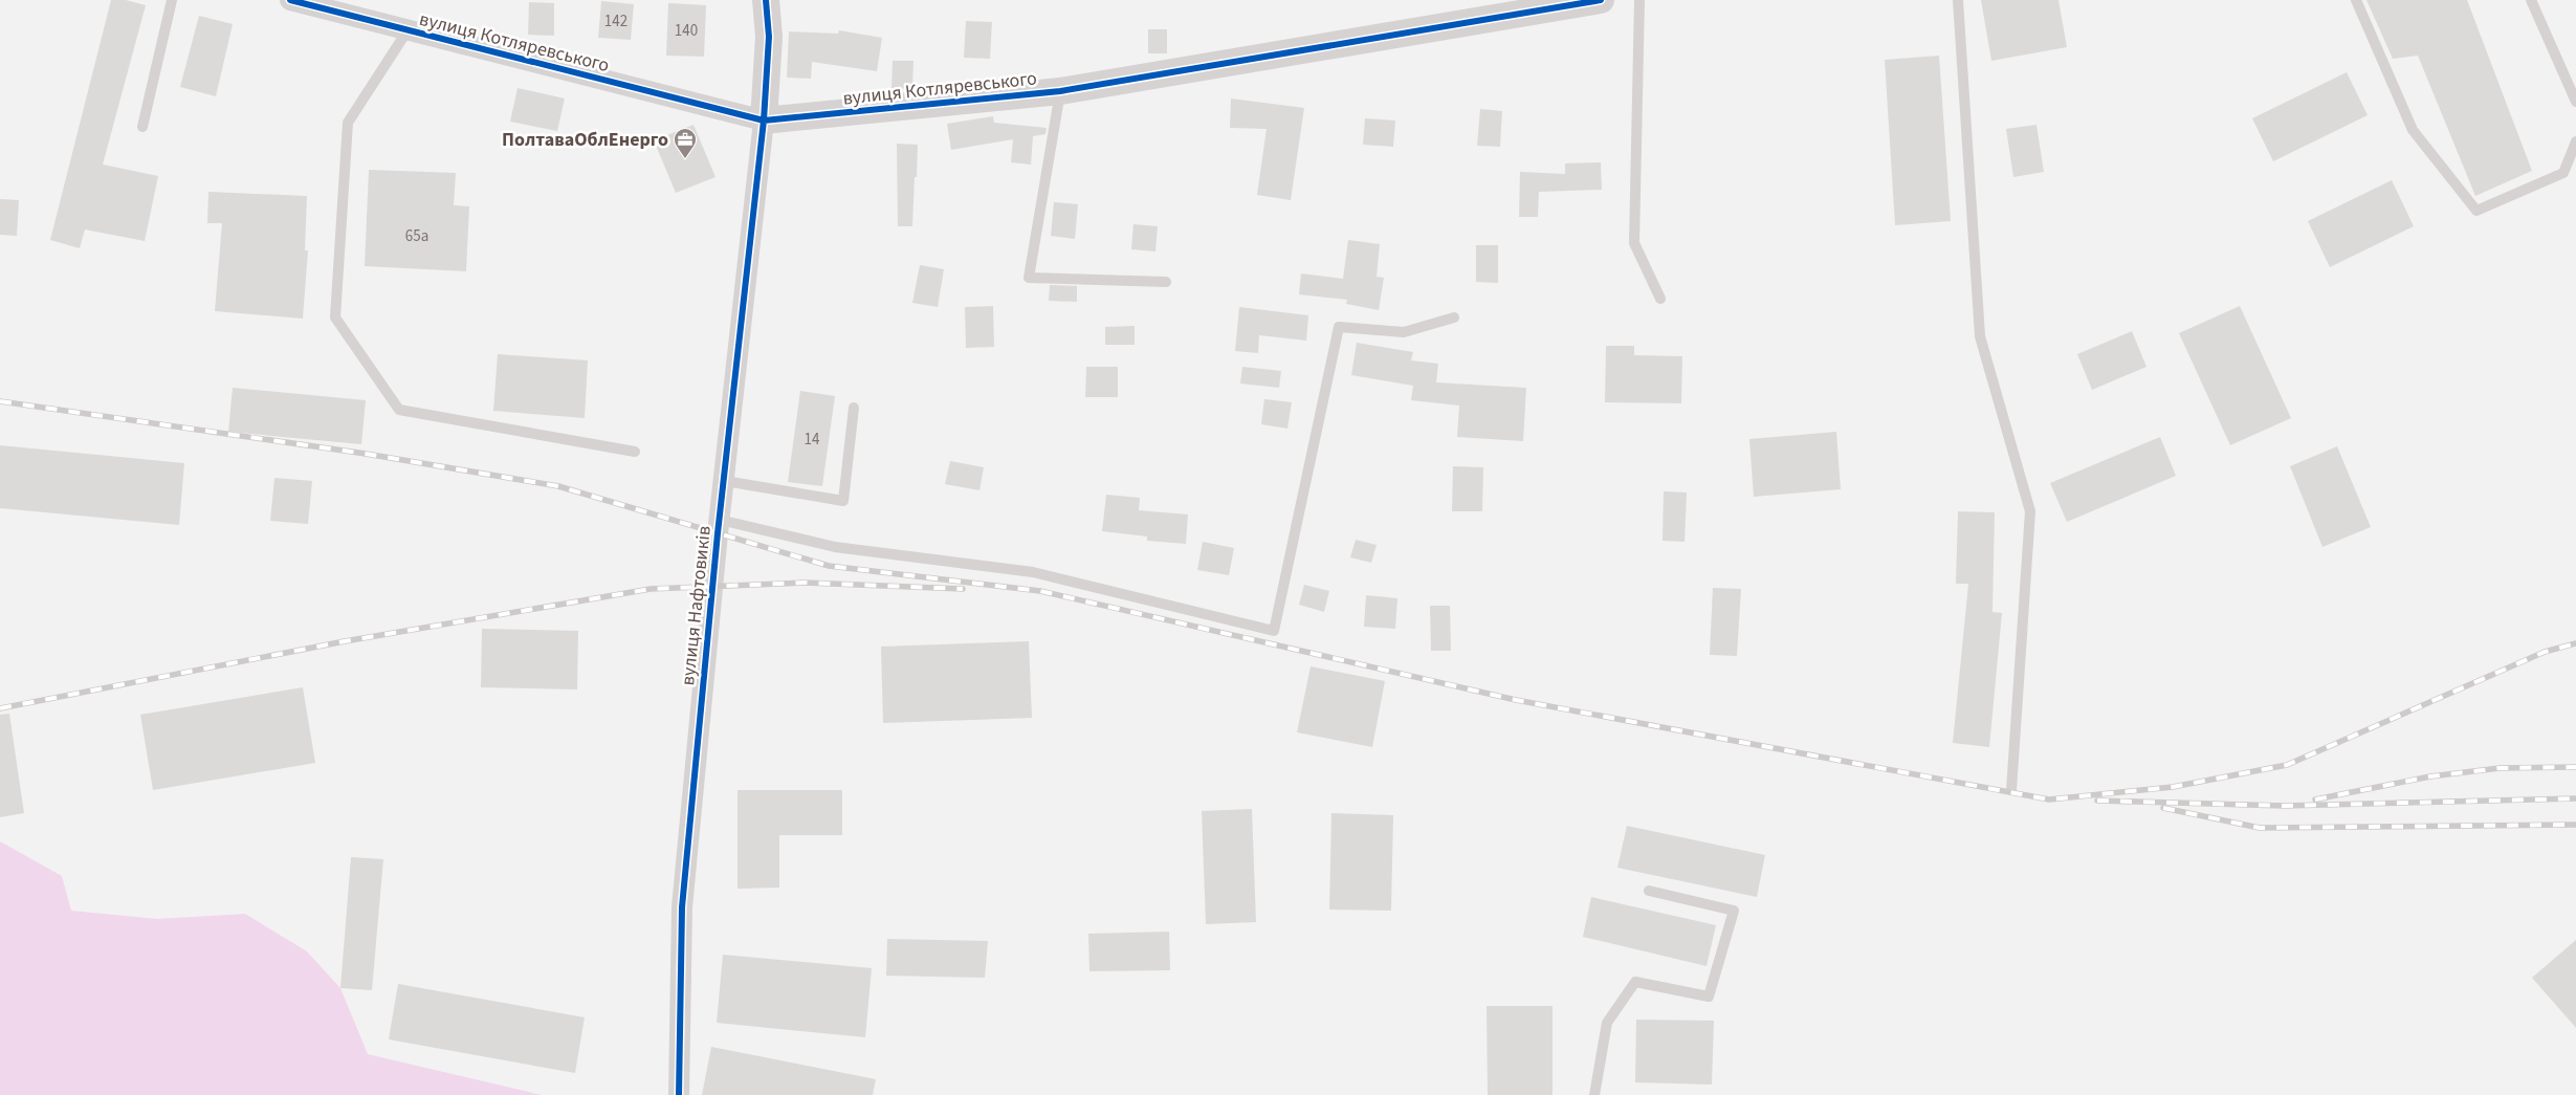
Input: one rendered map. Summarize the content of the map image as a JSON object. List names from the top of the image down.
{
  "streets": {
    "street": ["вулиця Котляревського", "вулиця Нафтовиків"]
  },
  "crossings": [
    ["вулиця Котляревського", "вулиця Нафтовиків"]
  ],
  "places": {
    "office": ["ПолтаваОблЕнерго"]
  },
  "house_numbers": [
    "142",
    "140",
    "65а",
    "14"
  ]
}
